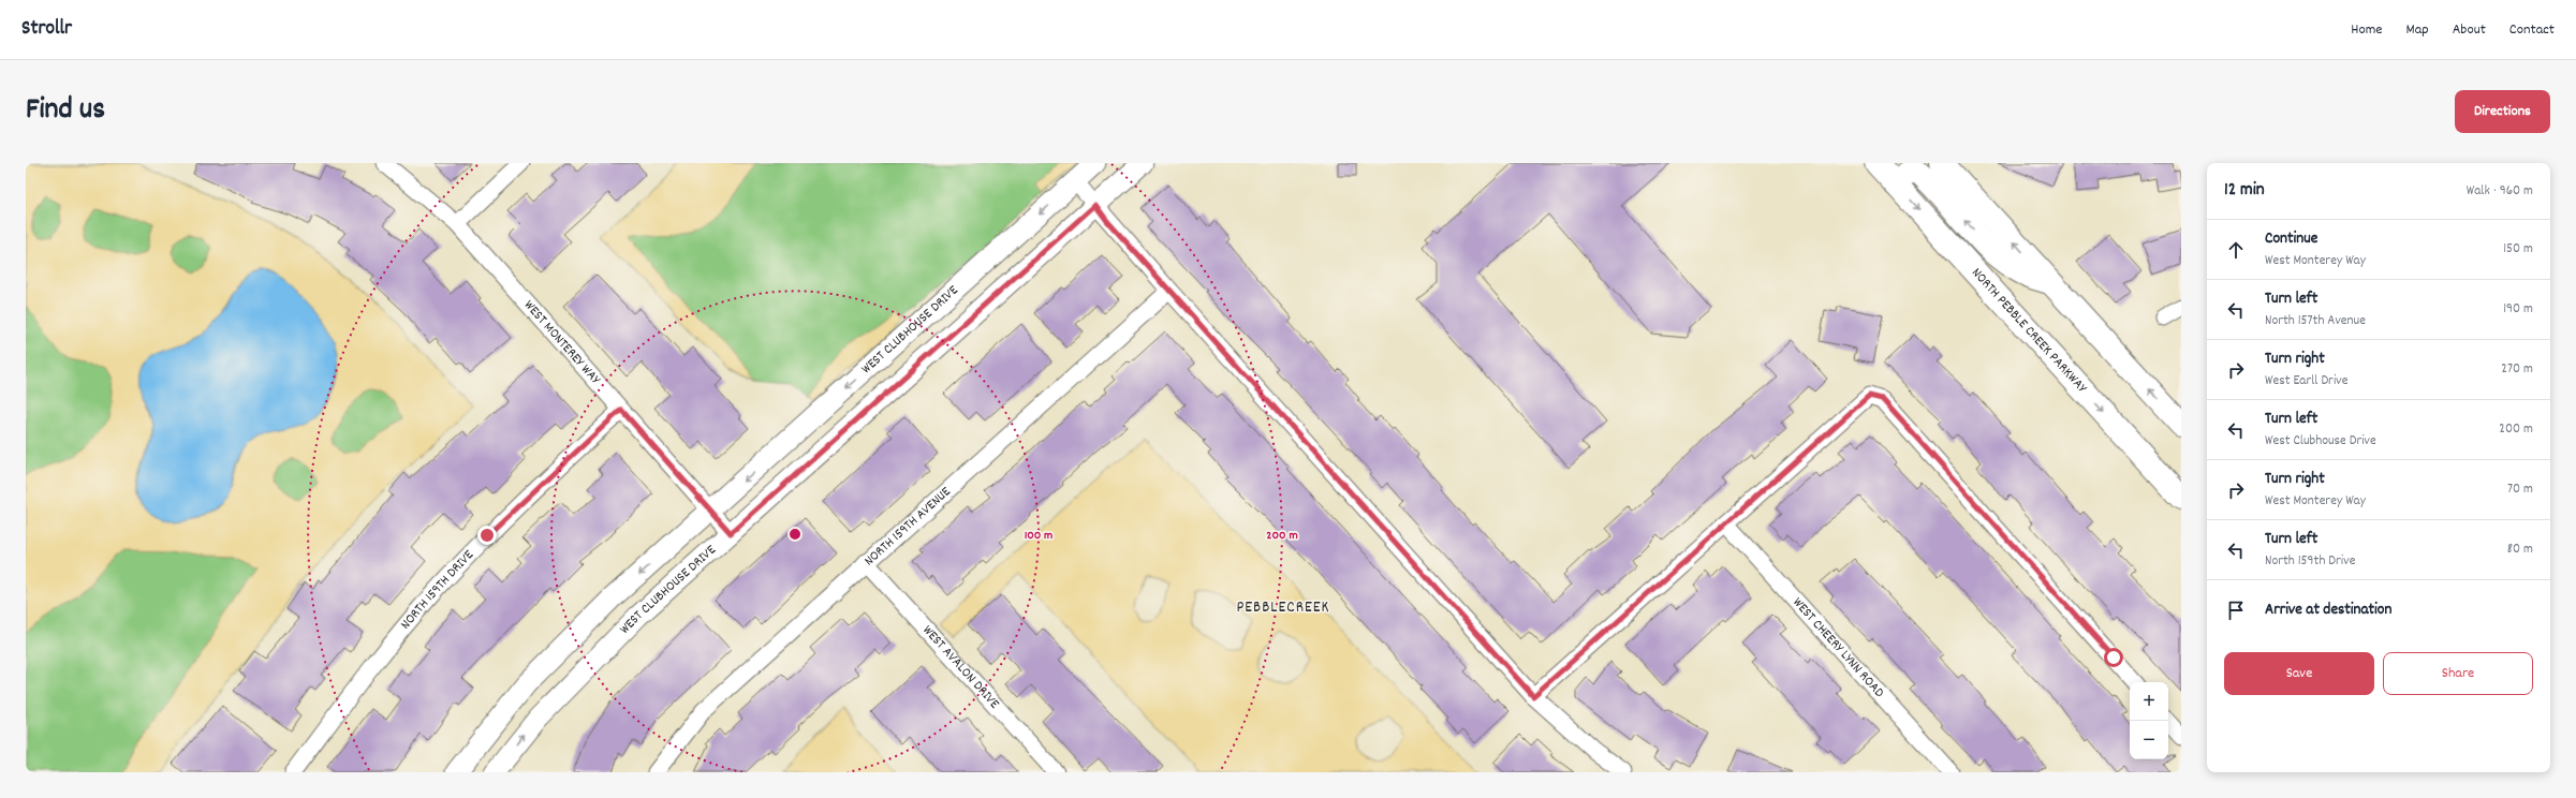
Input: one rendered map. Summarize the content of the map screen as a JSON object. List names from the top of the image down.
{
  "streets": {
    "main road": ["NORTH PEBBLE CREEK PARKWAY"],
    "street": [
      "WEST CLUBHOUSE DRIVE",
      "WEST MONTEREY WAY",
      "NORTH 159TH AVENUE",
      "NORTH 159TH DRIVE",
      "WEST CHEERY LYNN ROAD",
      "WEST AVALON DRIVE"
    ]
  },
  "crossings": [
    ["WEST CLUBHOUSE DRIVE", "WEST MONTEREY WAY"],
    ["WEST MONTEREY WAY", "NORTH 159TH DRIVE"],
    ["NORTH 159TH AVENUE", "WEST AVALON DRIVE"]
  ],
  "districts": ["PEBBLECREEK"],
  "page": {
    "header": "Strollr",
    "nav": [
      "Home",
      "Map",
      "About",
      "Contact"
    ],
    "title": "Find us",
    "buttons": [
      "Directions",
      ["Save", "Share"]
    ],
    "heading": ["12 min", "Walk · 960 m"],
    "list": [
      ["Continue", "West Monterey Way", "150 m"],
      ["Turn left", "North 157th Avenue", "190 m"],
      ["Turn right", "West Earll Drive", "270 m"],
      ["Turn left", "West Clubhouse Drive", "200 m"],
      ["Turn right", "West Monterey Way", "70 m"],
      ["Turn left", "North 159th Drive", "80 m"],
      "Arrive at destination"
    ],
    "map_buttons": ["+", "−"]
  },
  "rings": ["100 m", "200 m"]
}
